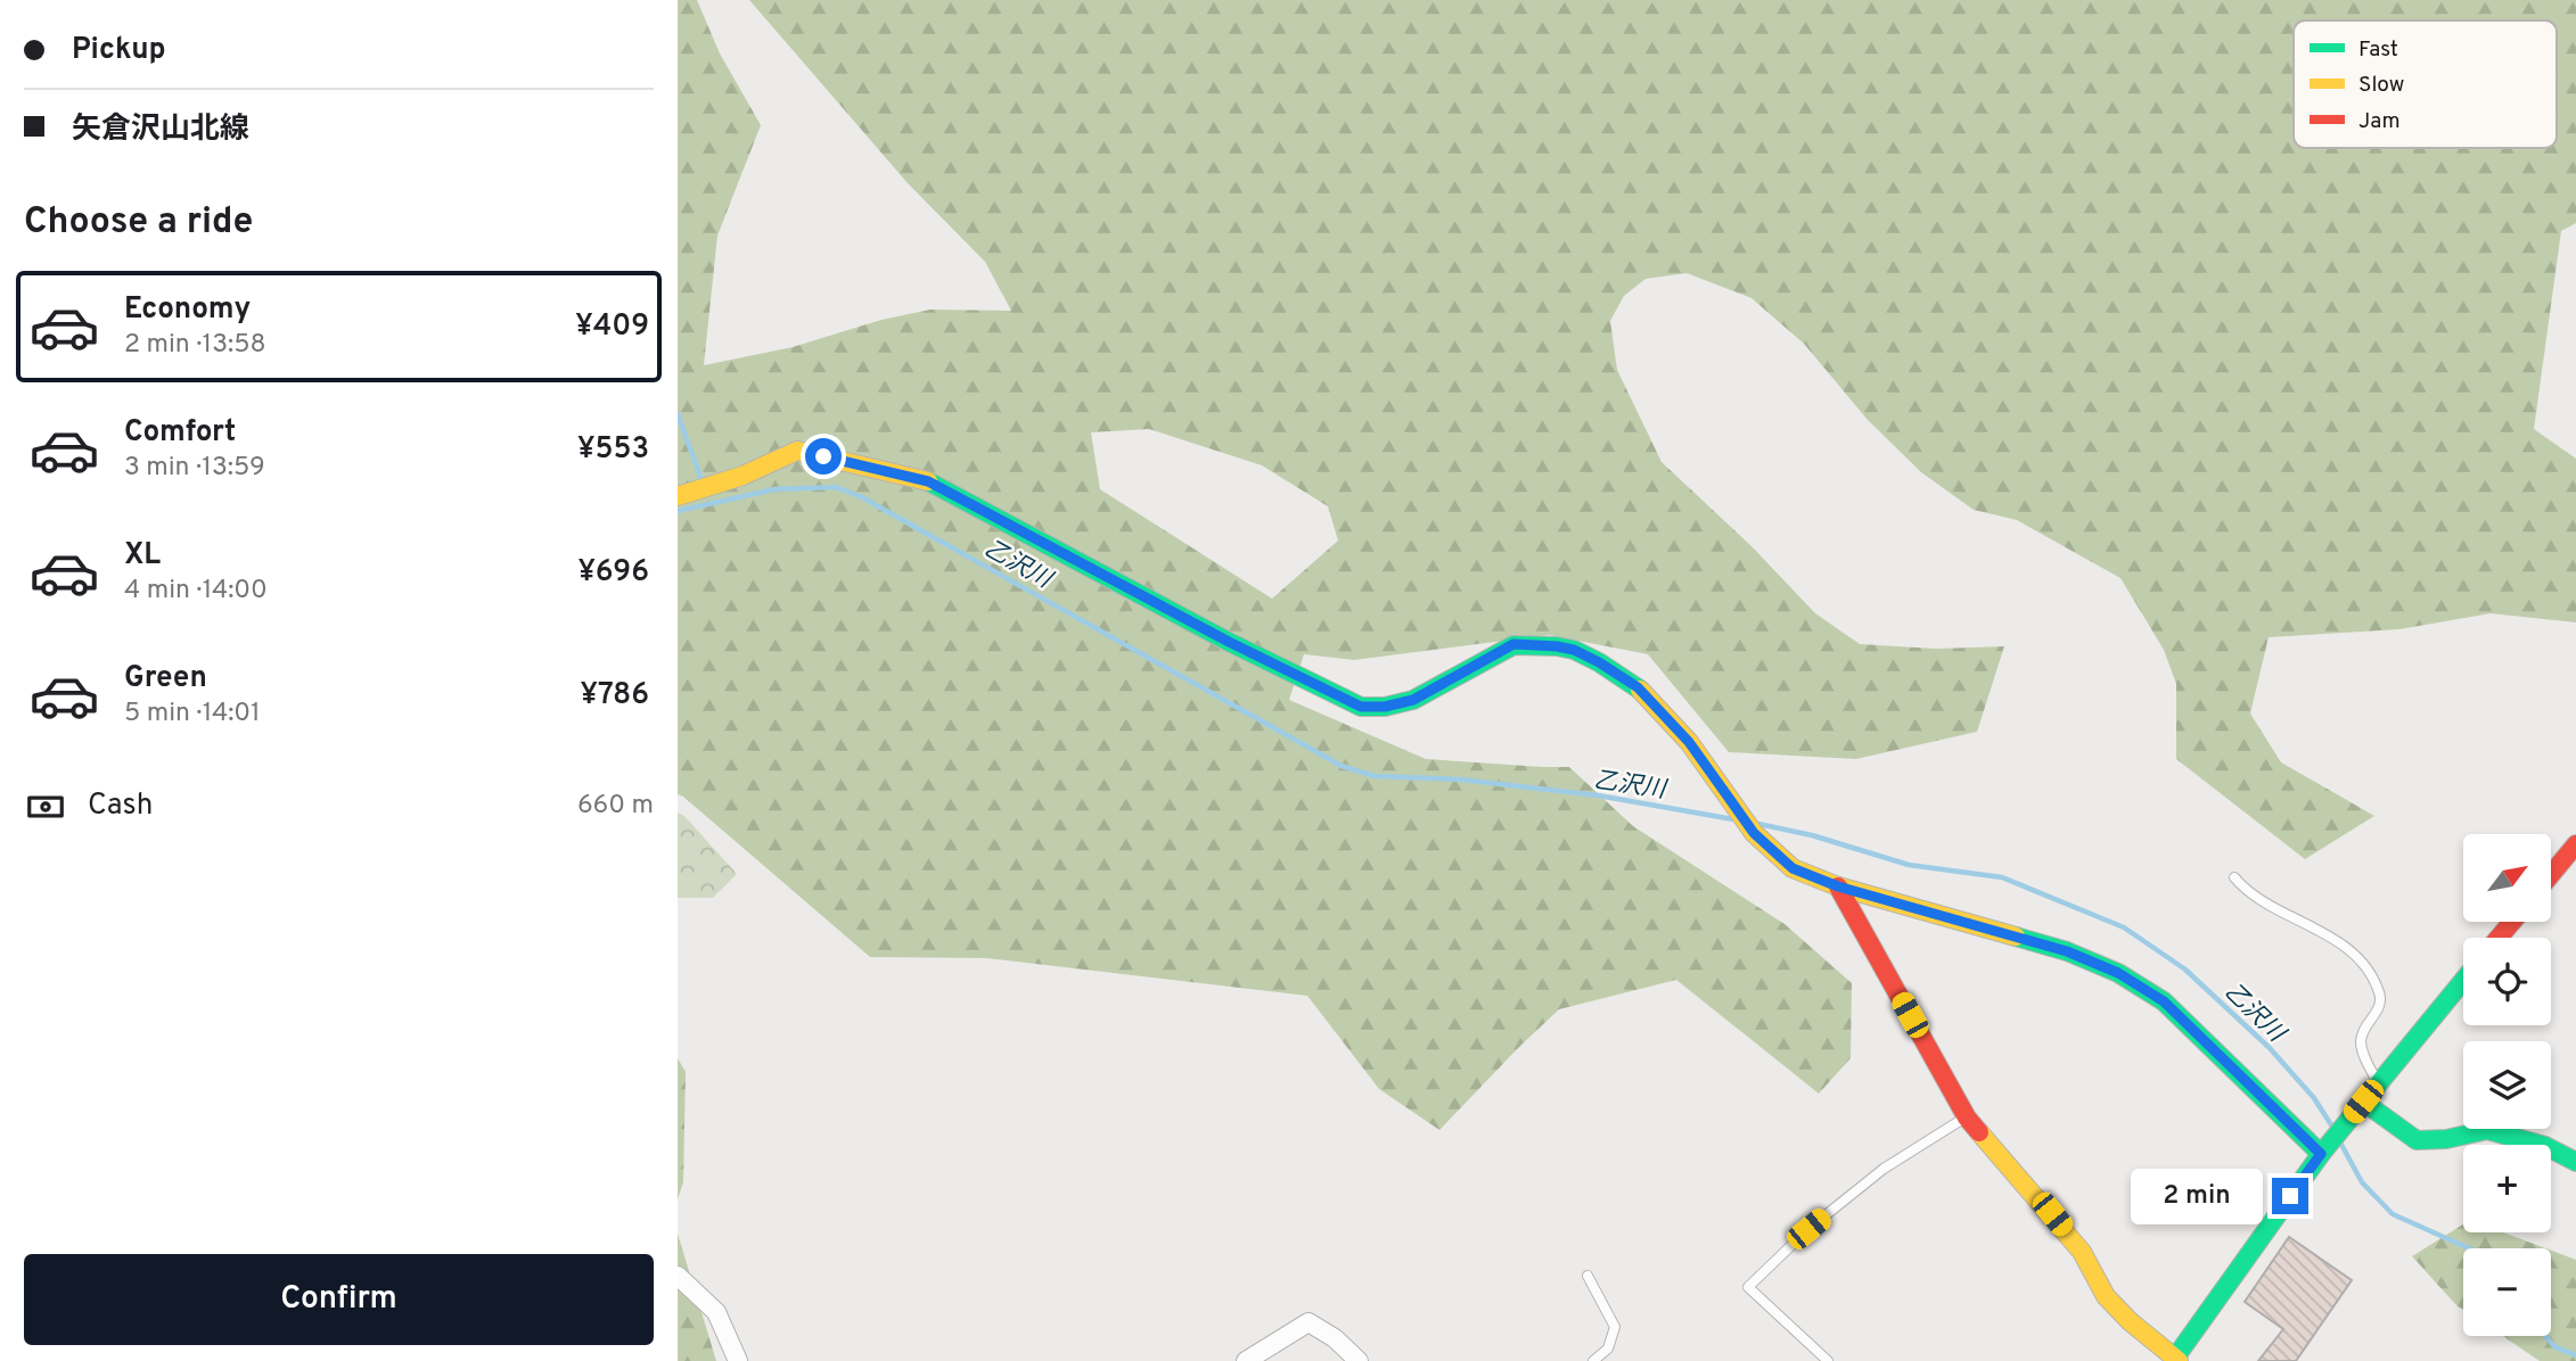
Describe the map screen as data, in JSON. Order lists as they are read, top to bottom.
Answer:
{
  "water": ["乙沢川"],
  "legend": ["Fast", "Slow", "Jam"],
  "north": "top right",
  "page": {
    "banner": ["Pickup", "矢倉沢山北線"],
    "heading": "Choose a ride",
    "list": [
      {
        "name": "Economy",
        "note": "2 min · 13:58",
        "value": "¥409"
      },
      {
        "name": "Comfort",
        "note": "3 min · 13:59",
        "value": "¥553"
      },
      {
        "name": "XL",
        "note": "4 min · 14:00",
        "value": "¥696"
      },
      {
        "name": "Green",
        "note": "5 min · 14:01",
        "value": "¥786"
      }
    ],
    "pay": ["Cash", "660 m"],
    "map_buttons": ["+", "−"],
    "bubble": "2 min",
    "buttons": "Confirm"
  }
}
